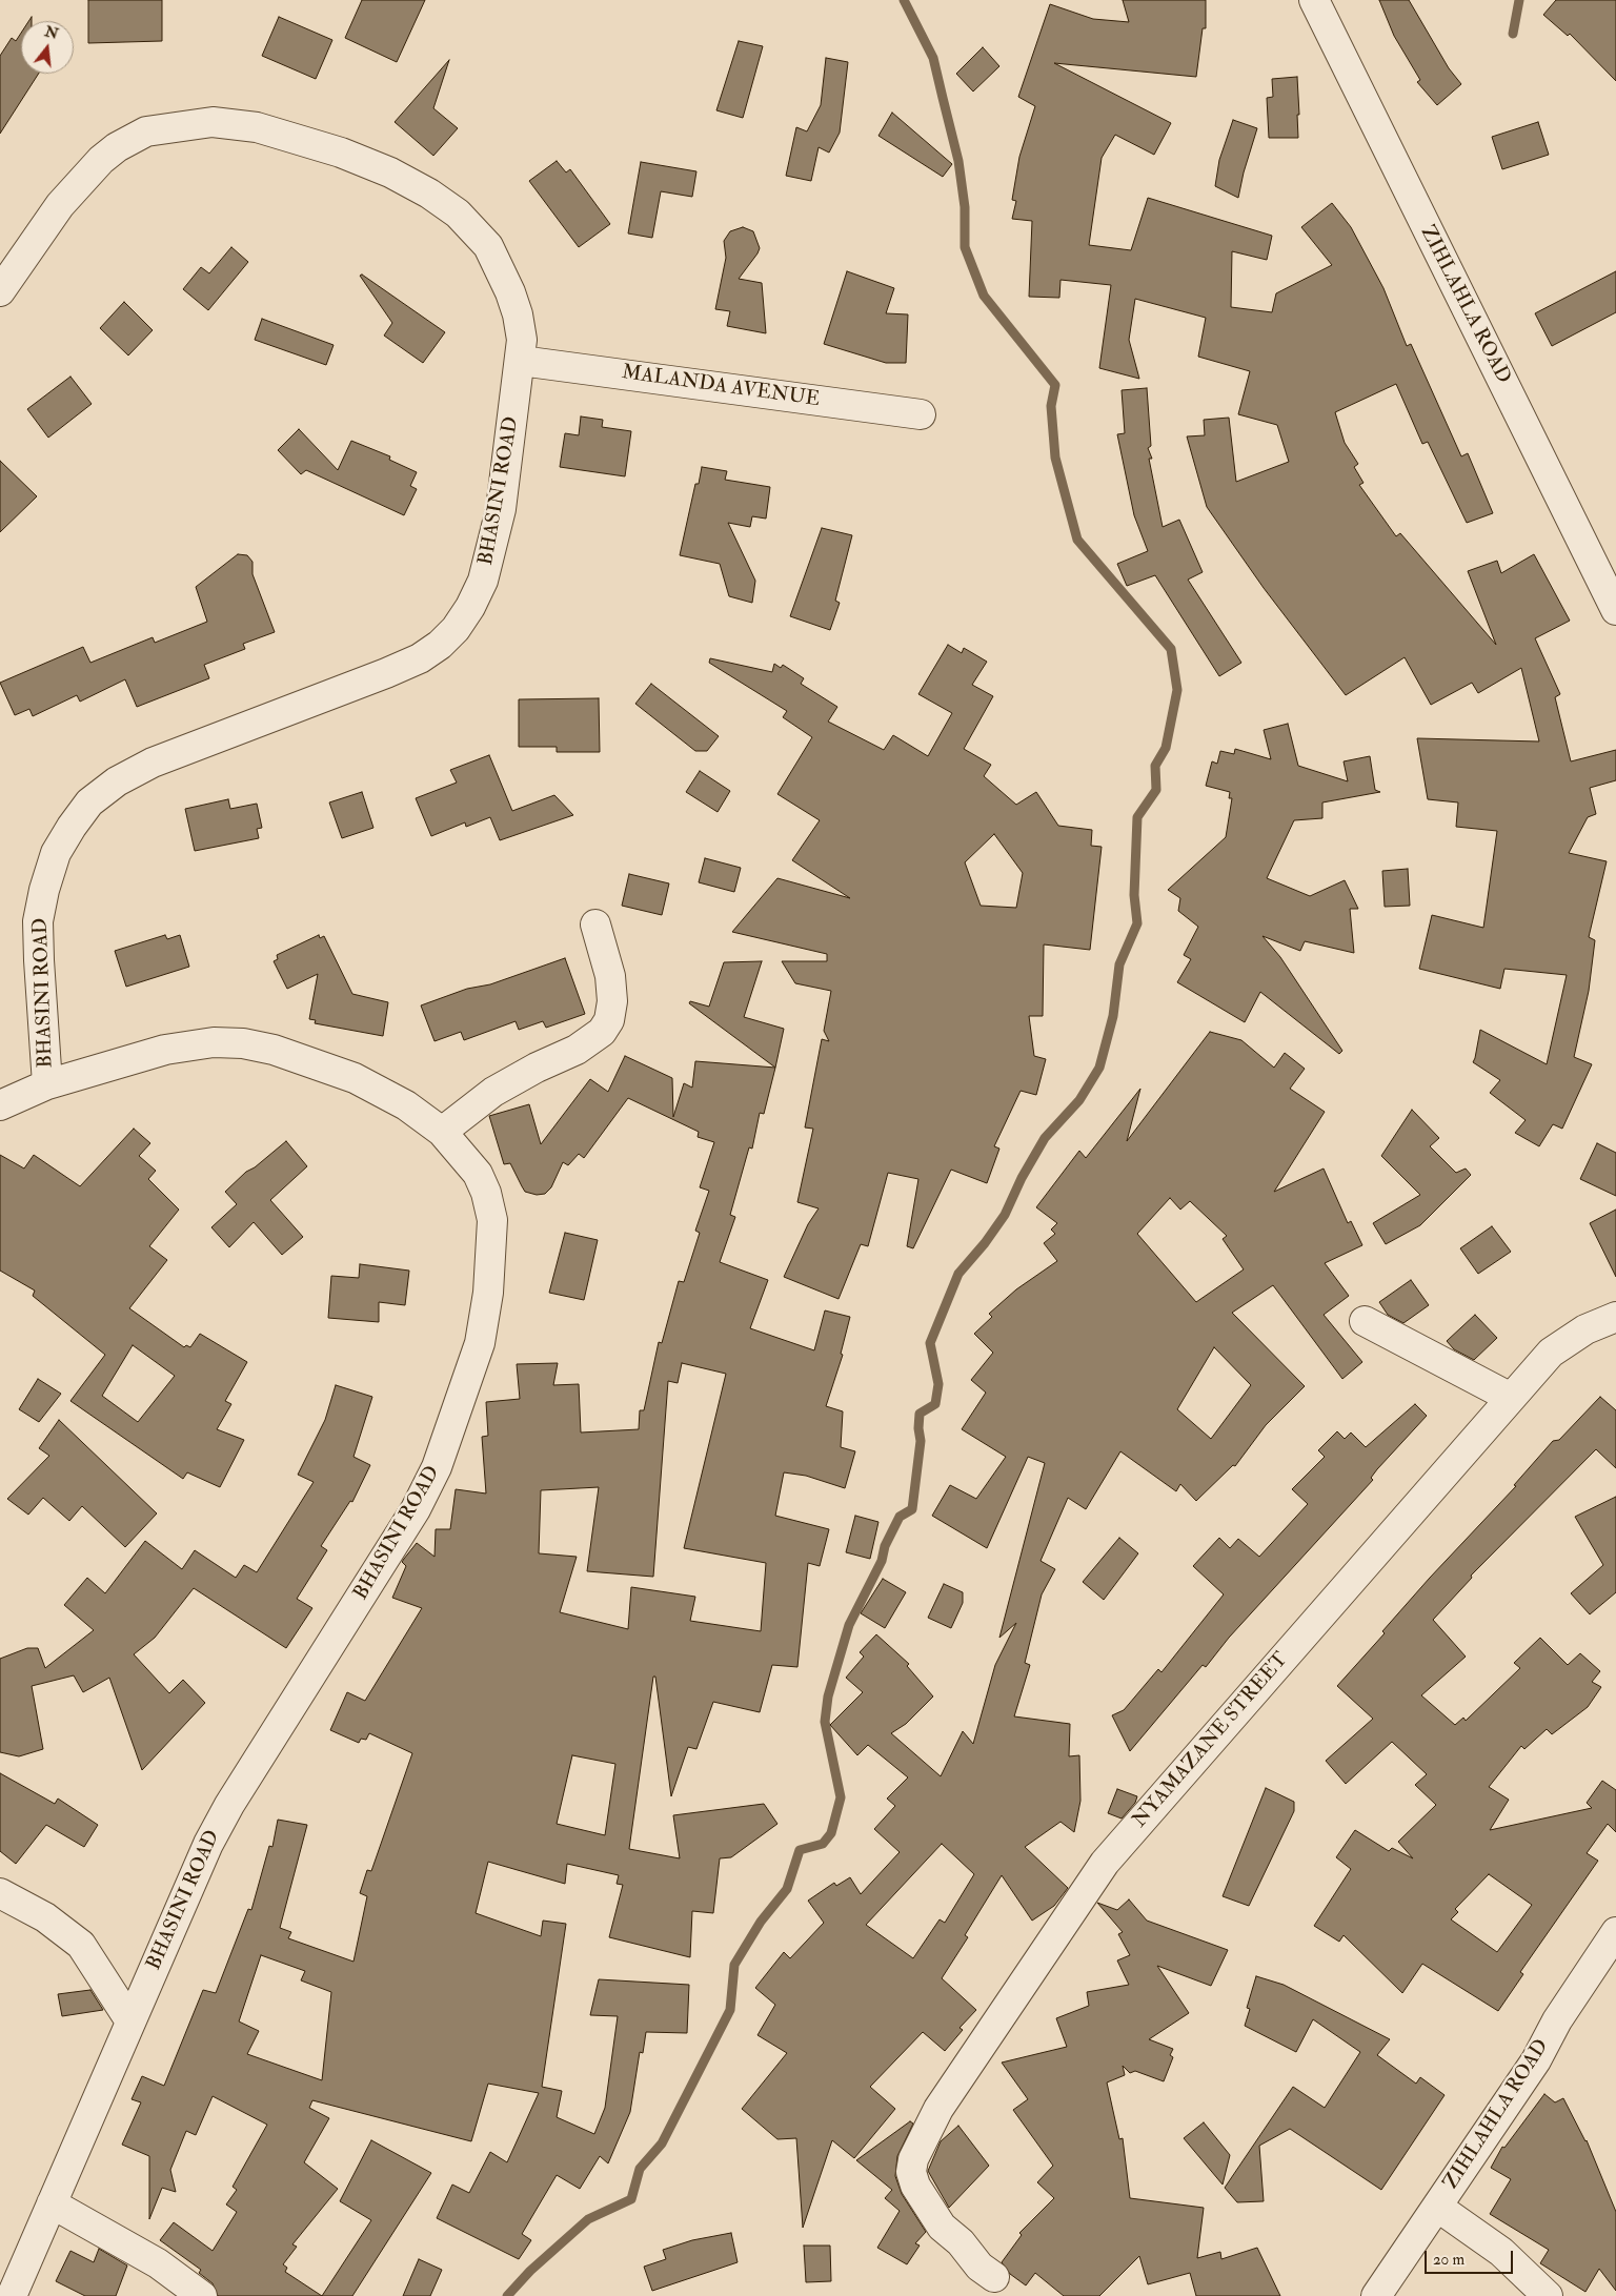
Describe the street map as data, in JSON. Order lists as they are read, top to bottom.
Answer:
{
  "streets": {
    "street": [
      "ZIHLAHLA ROAD",
      "MALANDA AVENUE",
      "BHASINI ROAD",
      "NYAMAZANE STREET"
    ]
  },
  "crossings": [
    ["MALANDA AVENUE", "BHASINI ROAD"]
  ],
  "scale_bar": "20 m",
  "north": "top"
}
